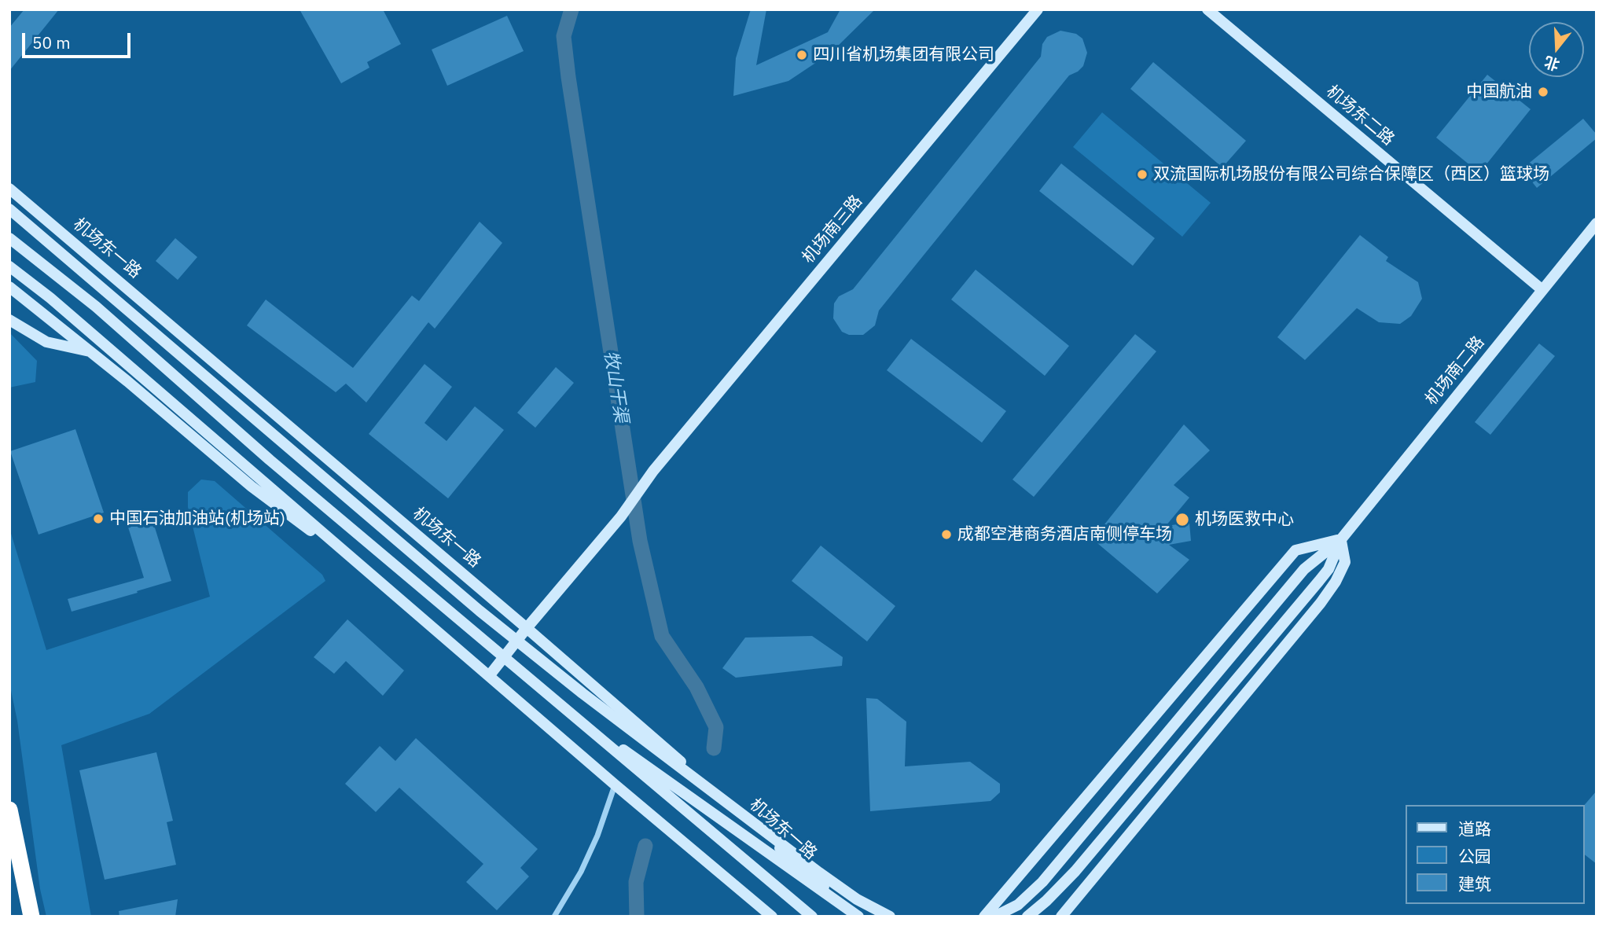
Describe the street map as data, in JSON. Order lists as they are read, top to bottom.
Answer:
{
  "streets": {
    "street": [
      "机场东二路",
      "机场南三路",
      "机场东一路",
      "机场南二路"
    ]
  },
  "crossings": [
    ["机场东二路", "机场南二路"],
    ["机场南三路", "机场东一路"]
  ],
  "water": ["牧山干渠"],
  "places": [
    "四川省机场集团有限公司",
    "中国航油",
    "双流国际机场股份有限公司综合保障区（西区）篮球场",
    "中国石油加油站(机场站)",
    "机场医救中心",
    "成都空港商务酒店南侧停车场"
  ],
  "legend": ["道路", "公园", "建筑"],
  "scale_bar": "50 m",
  "north": "bottom"
}
